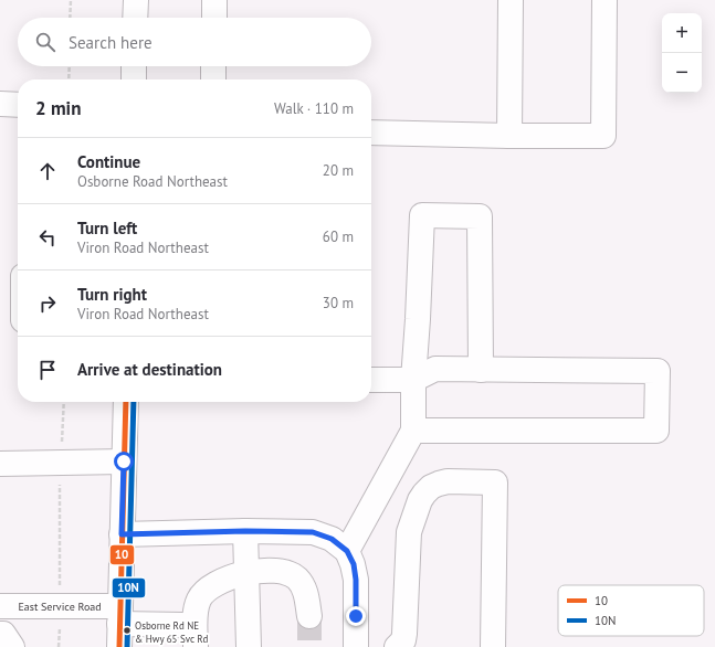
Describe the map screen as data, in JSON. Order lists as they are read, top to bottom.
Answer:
{
  "streets": {
    "street": ["East Service Road"]
  },
  "places": ["Osborne Rd NE & Hwy 65 Svc Rd"],
  "lines": ["transit line 10", "transit line 10N"],
  "legend": ["10", "10N"],
  "page": {
    "map_buttons": ["+", "−"],
    "search": "Search here",
    "heading": ["2 min", "Walk · 110 m"],
    "list": [
      ["Continue", "Osborne Road Northeast", "20 m"],
      ["Turn left", "Viron Road Northeast", "60 m"],
      ["Turn right", "Viron Road Northeast", "30 m"],
      "Arrive at destination"
    ]
  }
}
